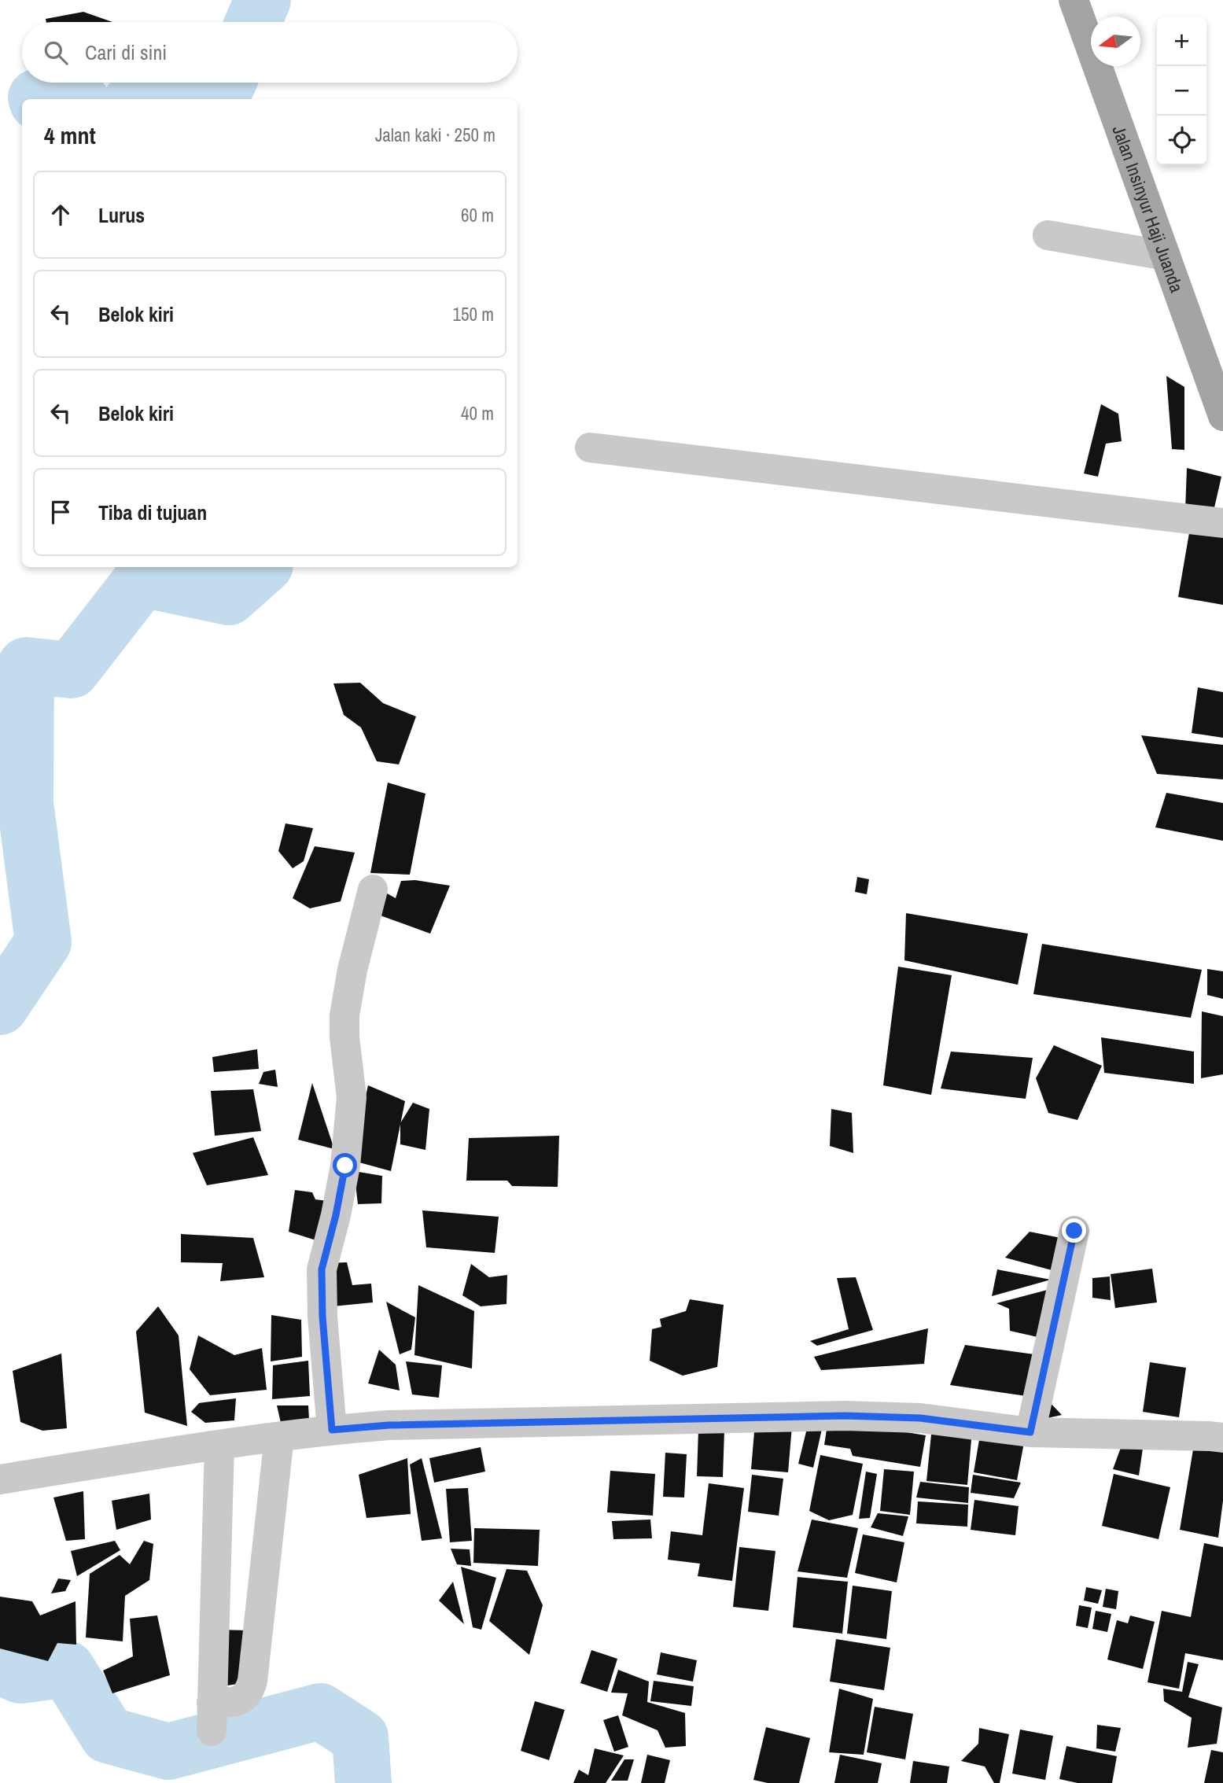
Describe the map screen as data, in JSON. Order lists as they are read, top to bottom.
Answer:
{
  "streets": {
    "main road": ["Jalan Insinyur Haji Juanda"]
  },
  "north": "left",
  "page": {
    "map_buttons": ["+", "−"],
    "search": "Cari di sini",
    "heading": ["4 mnt", "Jalan kaki · 250 m"],
    "list": [
      ["Lurus", "60 m"],
      ["Belok kiri", "150 m"],
      ["Belok kiri", "40 m"],
      "Tiba di tujuan"
    ]
  }
}
